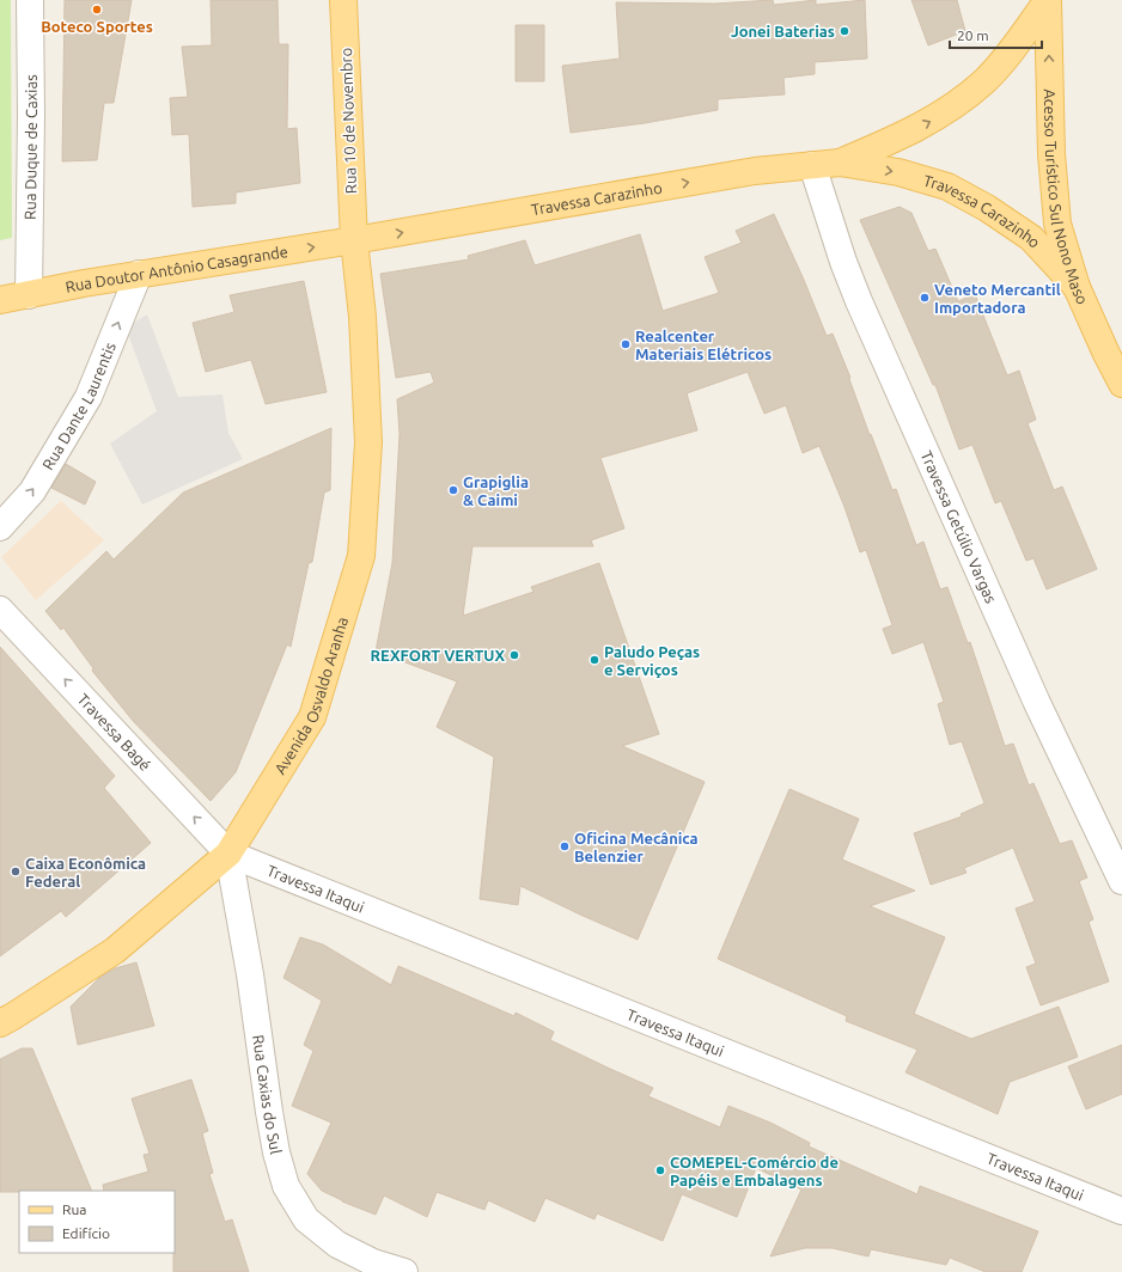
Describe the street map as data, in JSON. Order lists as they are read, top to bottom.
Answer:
{
  "streets": {
    "main road": [
      "Rua 10 de Novembro",
      "Acesso Turístico Sul Nono Maso",
      "Travessa Carazinho",
      "Rua Doutor Antônio Casagrande",
      "Avenida Osvaldo Aranha"
    ],
    "street": [
      "Rua Duque de Caxias",
      "Rua Dante Laurentis",
      "Travessa Getúlio Vargas",
      "Travessa Bagé",
      "Travessa Itaqui",
      "Rua Caxias do Sul"
    ]
  },
  "crossings": [
    ["Rua 10 de Novembro", "Travessa Carazinho"],
    ["Rua 10 de Novembro", "Rua Doutor Antônio Casagrande"],
    ["Rua 10 de Novembro", "Avenida Osvaldo Aranha"],
    ["Rua Duque de Caxias", "Rua Doutor Antônio Casagrande"],
    ["Acesso Turístico Sul Nono Maso", "Travessa Carazinho"],
    ["Travessa Carazinho", "Rua Doutor Antônio Casagrande"],
    ["Travessa Carazinho", "Travessa Getúlio Vargas"],
    ["Travessa Carazinho", "Avenida Osvaldo Aranha"],
    ["Rua Doutor Antônio Casagrande", "Rua Dante Laurentis"],
    ["Rua Doutor Antônio Casagrande", "Avenida Osvaldo Aranha"],
    ["Avenida Osvaldo Aranha", "Travessa Bagé"],
    ["Avenida Osvaldo Aranha", "Travessa Itaqui"],
    ["Avenida Osvaldo Aranha", "Rua Caxias do Sul"],
    ["Travessa Bagé", "Travessa Itaqui"],
    ["Travessa Bagé", "Rua Caxias do Sul"],
    ["Travessa Itaqui", "Rua Caxias do Sul"]
  ],
  "one_way": [
    "Acesso Turístico Sul Nono Maso",
    "Travessa Carazinho",
    "Rua Doutor Antônio Casagrande",
    "Rua Dante Laurentis",
    "Travessa Bagé"
  ],
  "places": [
    "Boteco Sportes",
    "Jonei Baterias",
    "Veneto Mercantil Importadora",
    "Realcenter Materiais Elétricos",
    "Grapiglia & Caimi",
    "REXFORT VERTUX",
    "Paludo Peças e Serviços",
    "Oficina Mecânica Belenzier",
    "Caixa Econômica Federal",
    "COMEPEL-Comércio de Papéis e Embalagens"
  ],
  "legend": ["Rua", "Edifício"],
  "scale_bar": "20 m"
}
